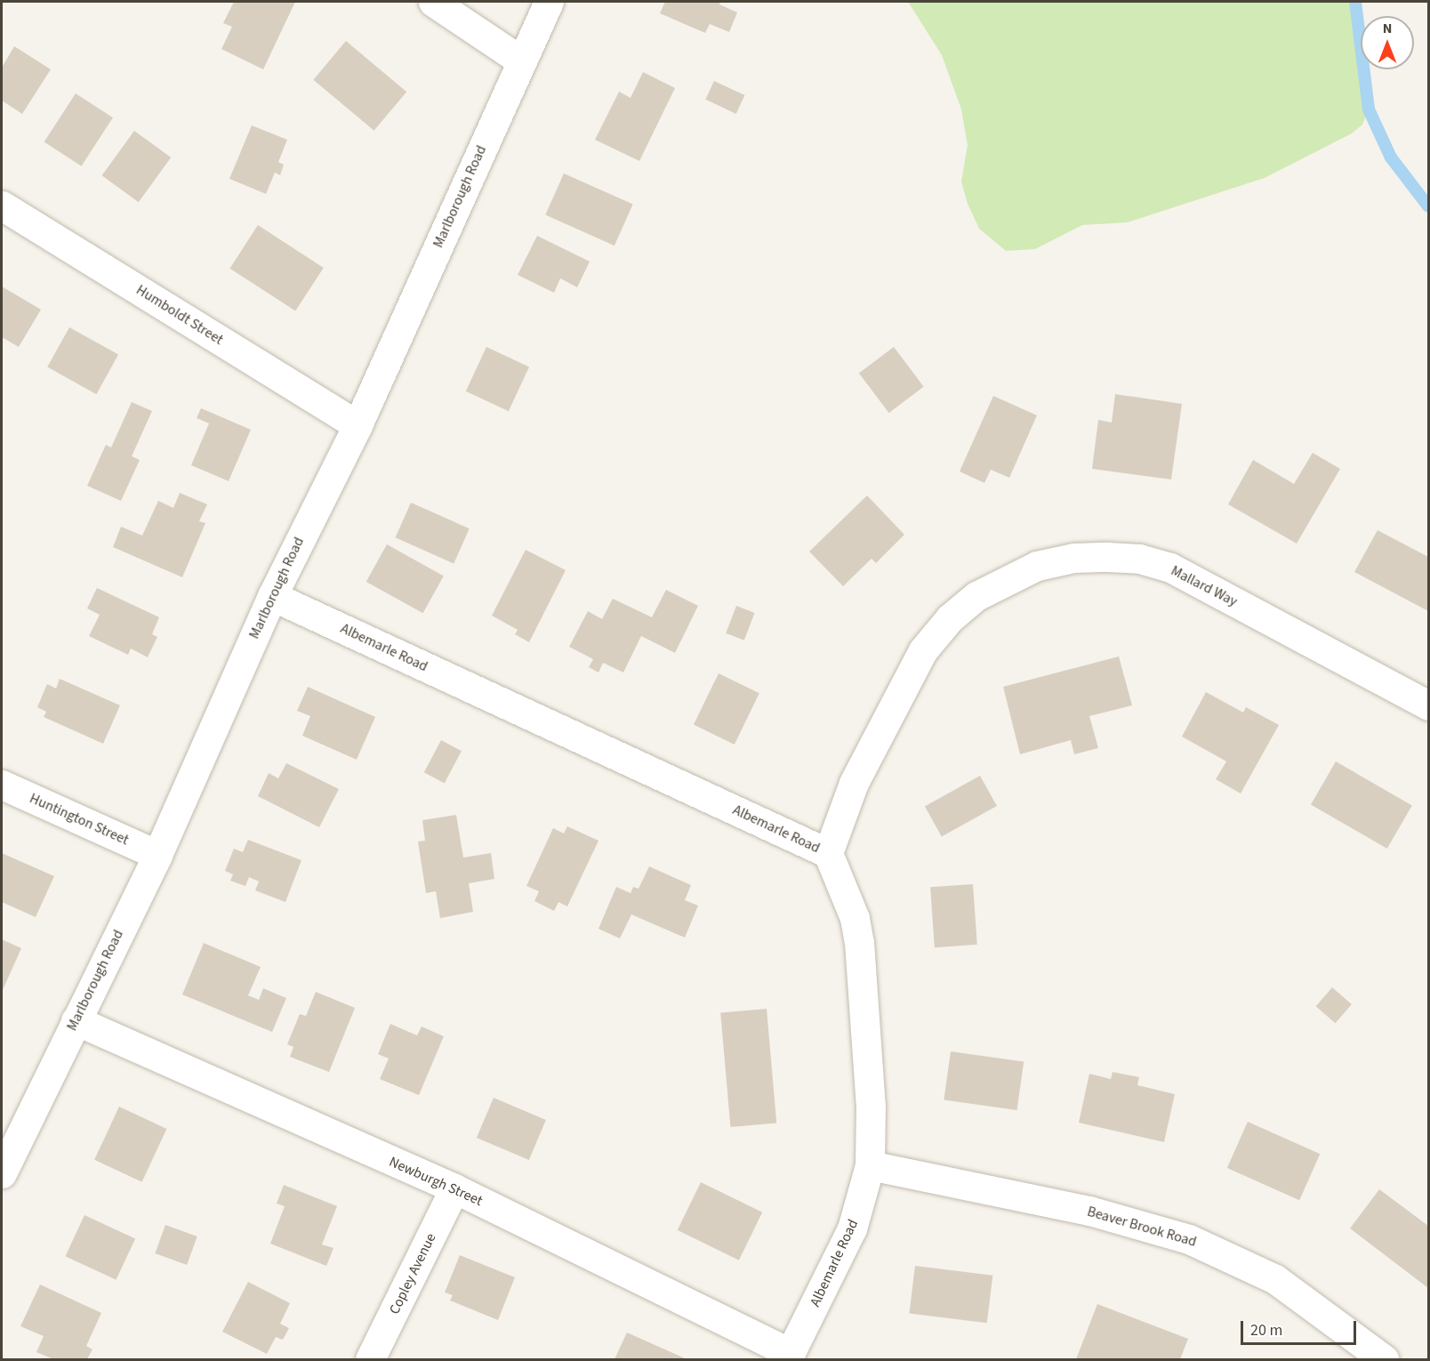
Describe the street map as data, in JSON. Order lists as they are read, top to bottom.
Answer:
{
  "streets": {
    "street": [
      "Marlborough Road",
      "Humboldt Street",
      "Mallard Way",
      "Albemarle Road",
      "Huntington Street",
      "Newburgh Street",
      "Beaver Brook Road",
      "Copley Avenue"
    ]
  },
  "crossings": [
    ["Marlborough Road", "Humboldt Street"],
    ["Marlborough Road", "Albemarle Road"],
    ["Marlborough Road", "Huntington Street"],
    ["Marlborough Road", "Newburgh Street"],
    ["Mallard Way", "Albemarle Road"],
    ["Albemarle Road", "Newburgh Street"],
    ["Albemarle Road", "Beaver Brook Road"],
    ["Newburgh Street", "Copley Avenue"]
  ],
  "scale_bar": "20 m",
  "north": "top"
}
